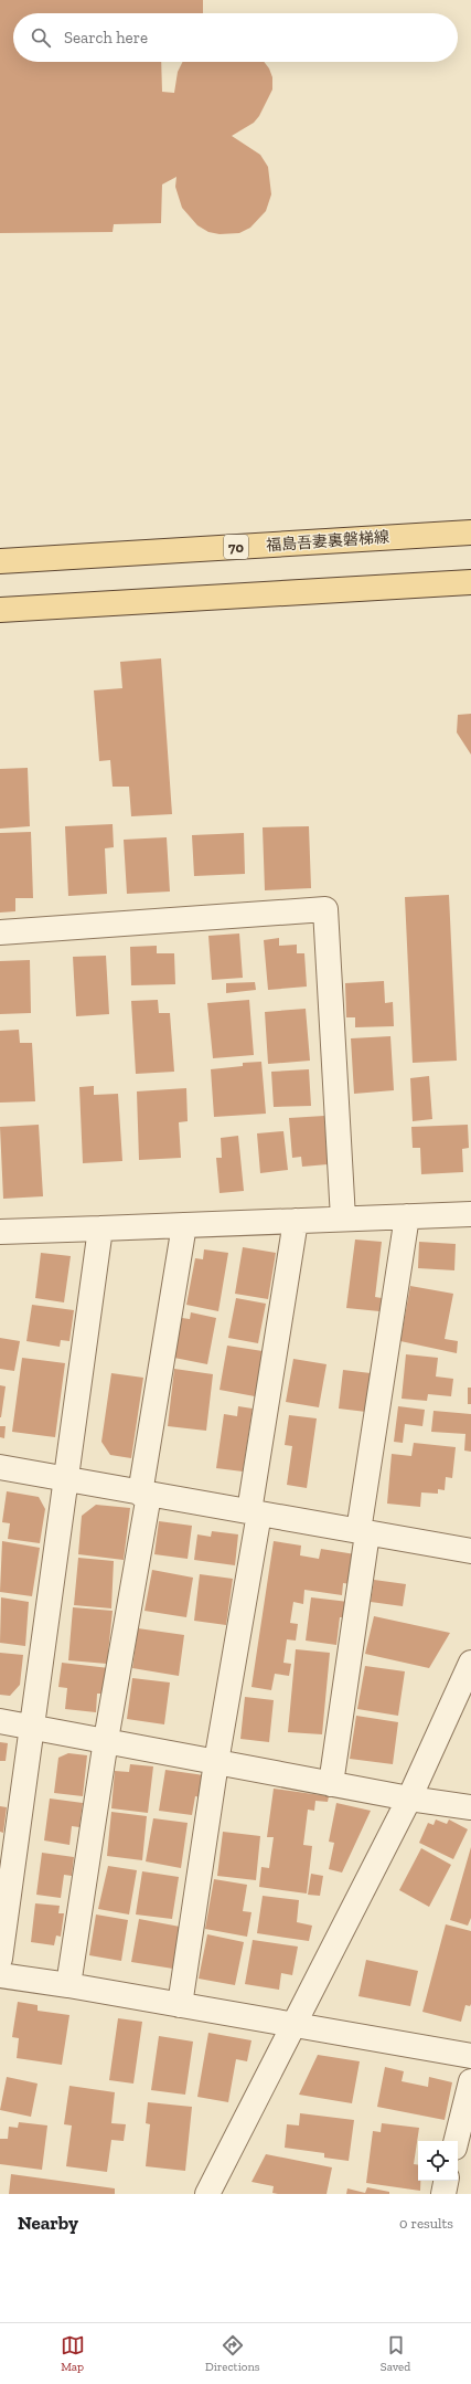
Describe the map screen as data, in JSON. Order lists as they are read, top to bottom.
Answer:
{
  "streets": {
    "main road": ["福島吾妻裏磐梯線", "70"]
  },
  "page": {
    "search": "Search here",
    "heading": ["Nearby", "0 results"],
    "nav": ["Map", "Directions", "Saved"]
  }
}
